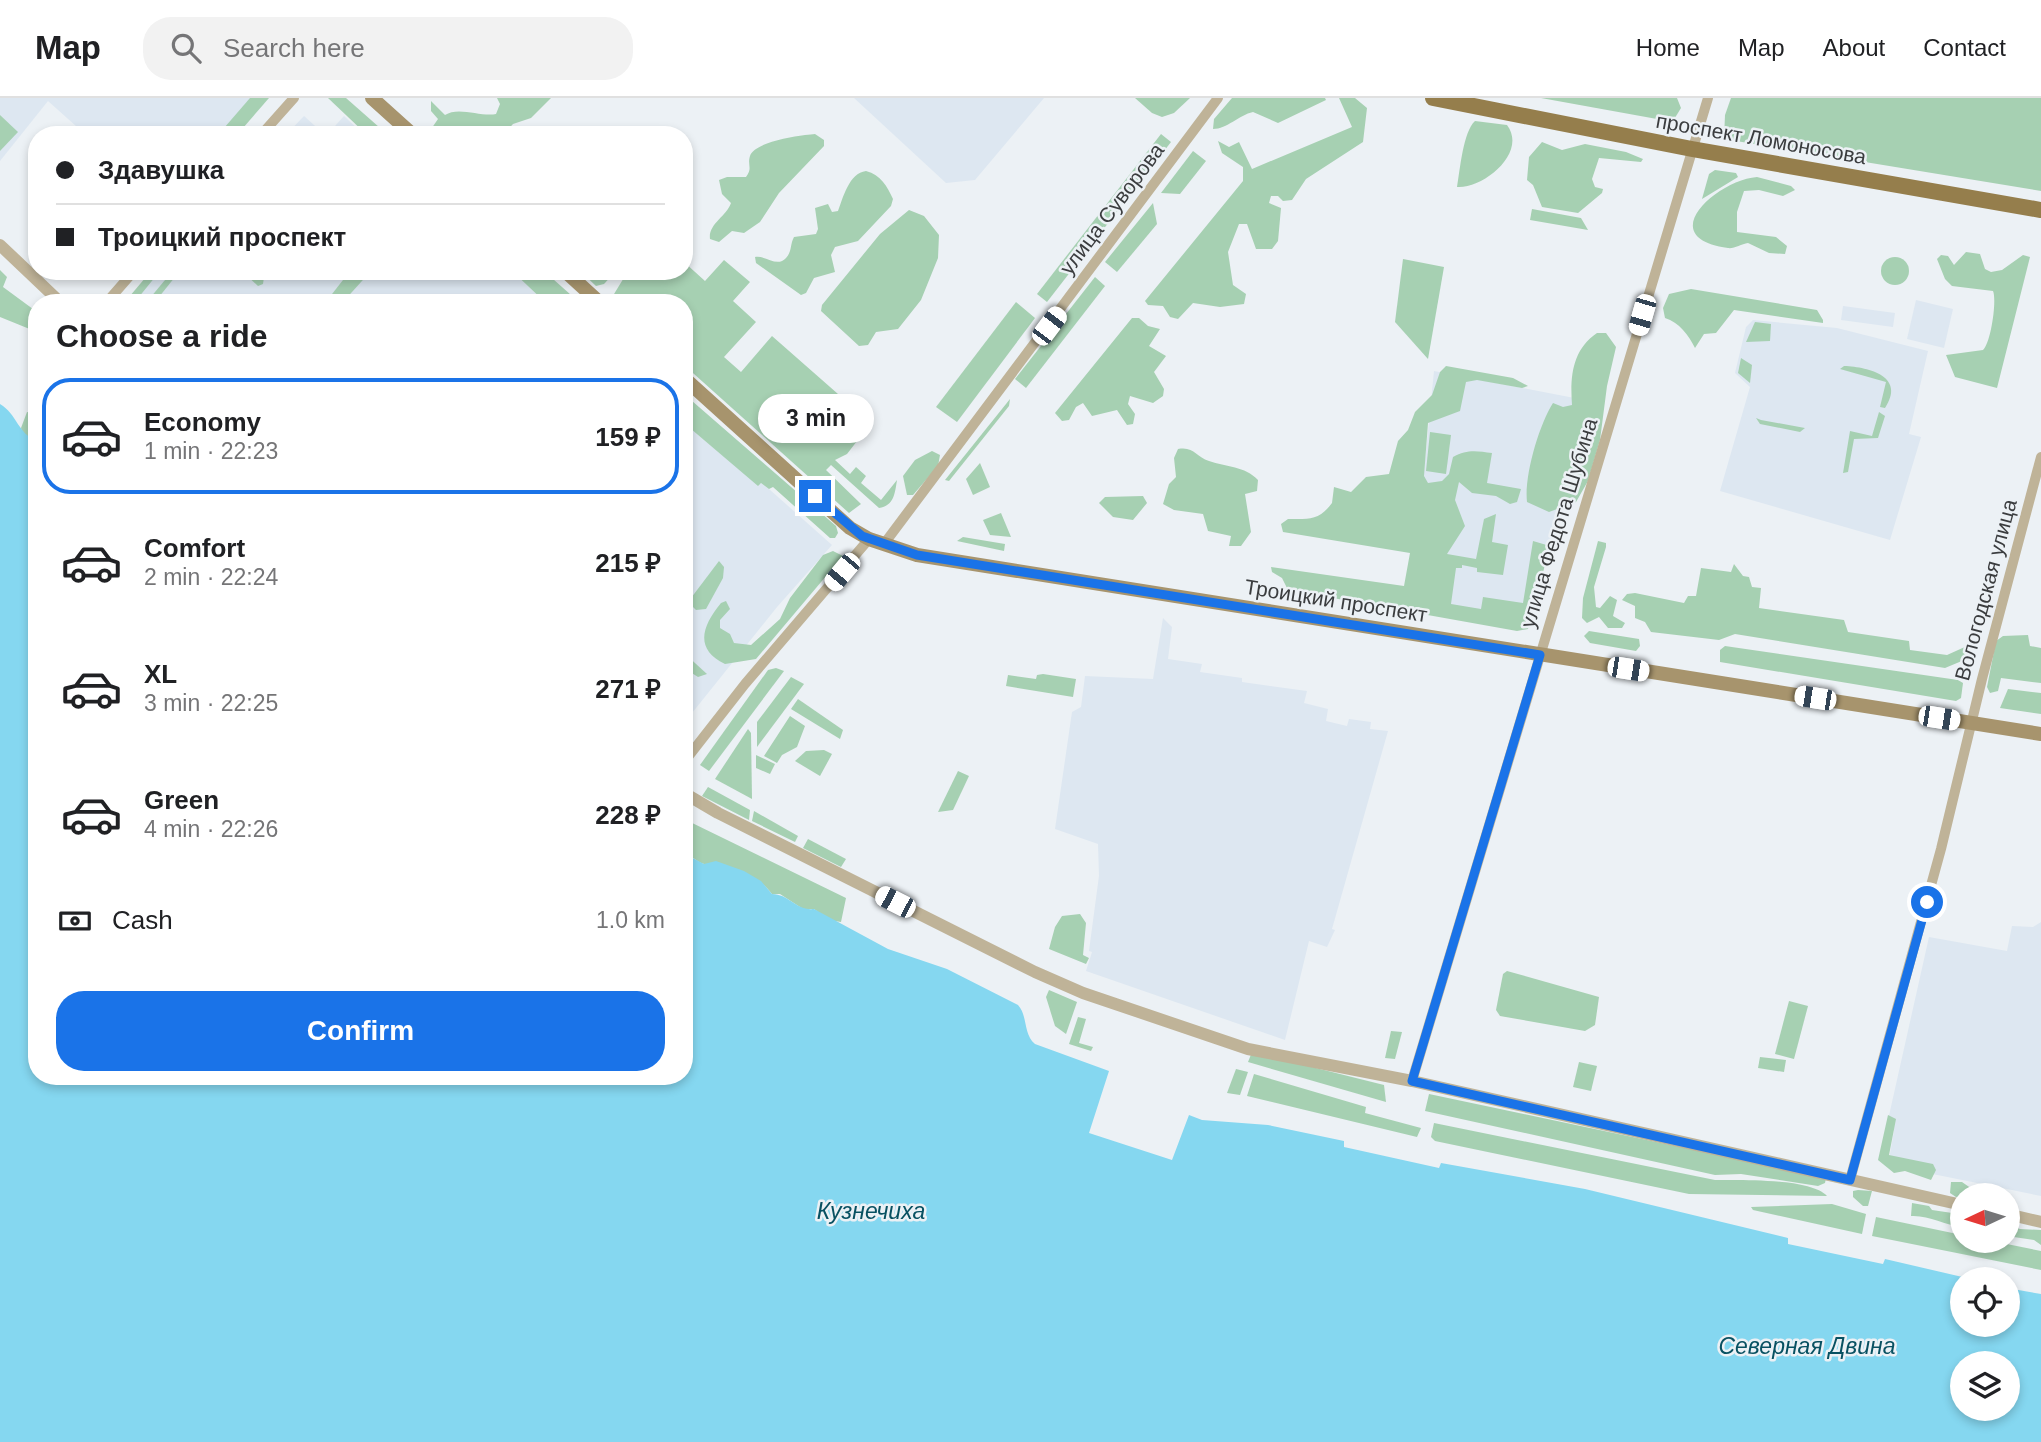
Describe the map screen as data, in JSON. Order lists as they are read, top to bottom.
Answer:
{
  "streets": {
    "main road": ["проспект Ломоносова", "Троицкий проспект"],
    "street": ["улица Суворова", "улица Федота Шубина", "Вологодская улица"]
  },
  "crossings": [
    ["проспект Ломоносова", "улица Федота Шубина"],
    ["улица Суворова", "Троицкий проспект"],
    ["улица Федота Шубина", "Троицкий проспект"],
    ["Вологодская улица", "Троицкий проспект"]
  ],
  "water": ["Кузнечиха", "Северная Двина"],
  "north": "left",
  "page": {
    "header": "Map",
    "search": "Search here",
    "nav": [
      "Home",
      "Map",
      "About",
      "Contact"
    ],
    "banner": ["Здавушка", "Троицкий проспект"],
    "heading": "Choose a ride",
    "list": [
      {
        "name": "Economy",
        "note": "1 min · 22:23",
        "value": "159 ₽"
      },
      {
        "name": "Comfort",
        "note": "2 min · 22:24",
        "value": "215 ₽"
      },
      {
        "name": "XL",
        "note": "3 min · 22:25",
        "value": "271 ₽"
      },
      {
        "name": "Green",
        "note": "4 min · 22:26",
        "value": "228 ₽"
      }
    ],
    "bubble": "3 min",
    "pay": ["Cash", "1.0 km"],
    "buttons": "Confirm"
  }
}
